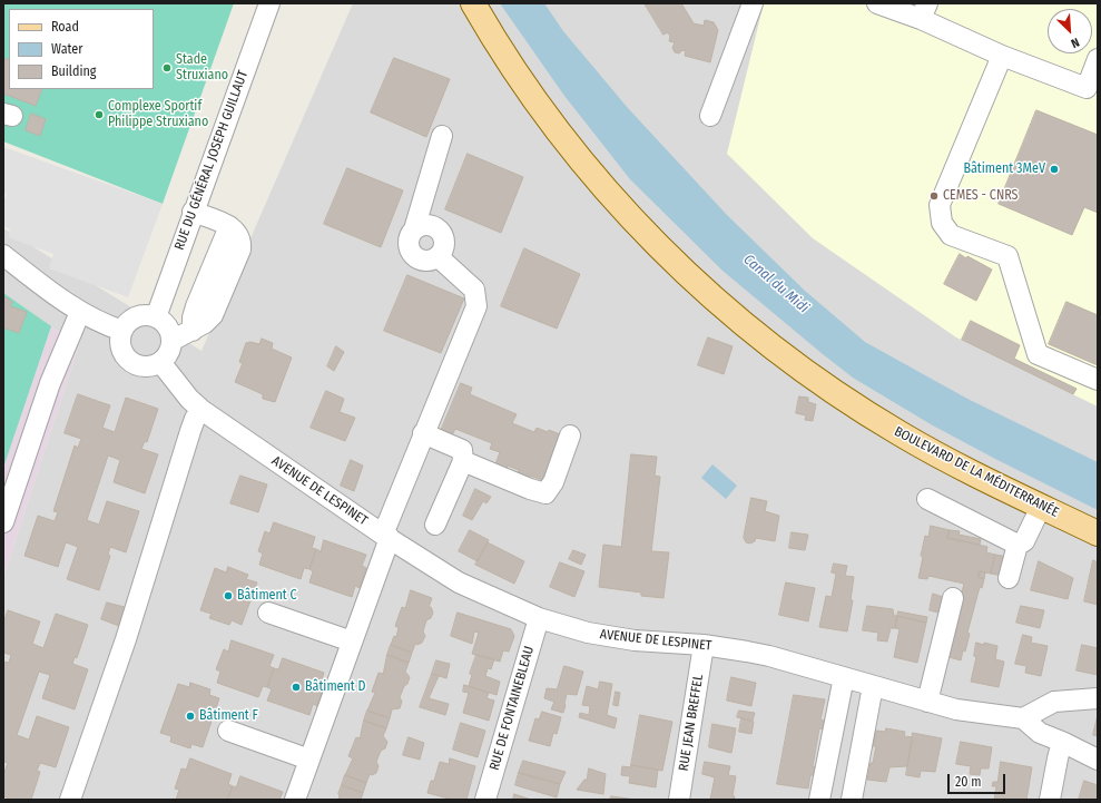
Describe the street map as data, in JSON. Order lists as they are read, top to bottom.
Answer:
{
  "streets": {
    "main road": ["BOULEVARD DE LA MÉDITERRANÉE"],
    "street": [
      "RUE DU GÉNÉRAL JOSEPH GUILLAUT",
      "AVENUE DE LESPINET",
      "RUE DE FONTAINEBLEAU",
      "RUE JEAN BREFFEL"
    ]
  },
  "crossings": [
    ["RUE DU GÉNÉRAL JOSEPH GUILLAUT", "AVENUE DE LESPINET"],
    ["AVENUE DE LESPINET", "RUE DE FONTAINEBLEAU"],
    ["AVENUE DE LESPINET", "RUE JEAN BREFFEL"]
  ],
  "water": ["Canal du Midi"],
  "places": [
    "Stade Struxiano",
    "Complexe Sportif Philippe Struxiano",
    "Bâtiment 3MeV",
    "CEMES - CNRS",
    "Bâtiment C",
    "Bâtiment D",
    "Bâtiment F"
  ],
  "legend": ["Road", "Water", "Building"],
  "scale_bar": "20 m",
  "north": "bottom right"
}
